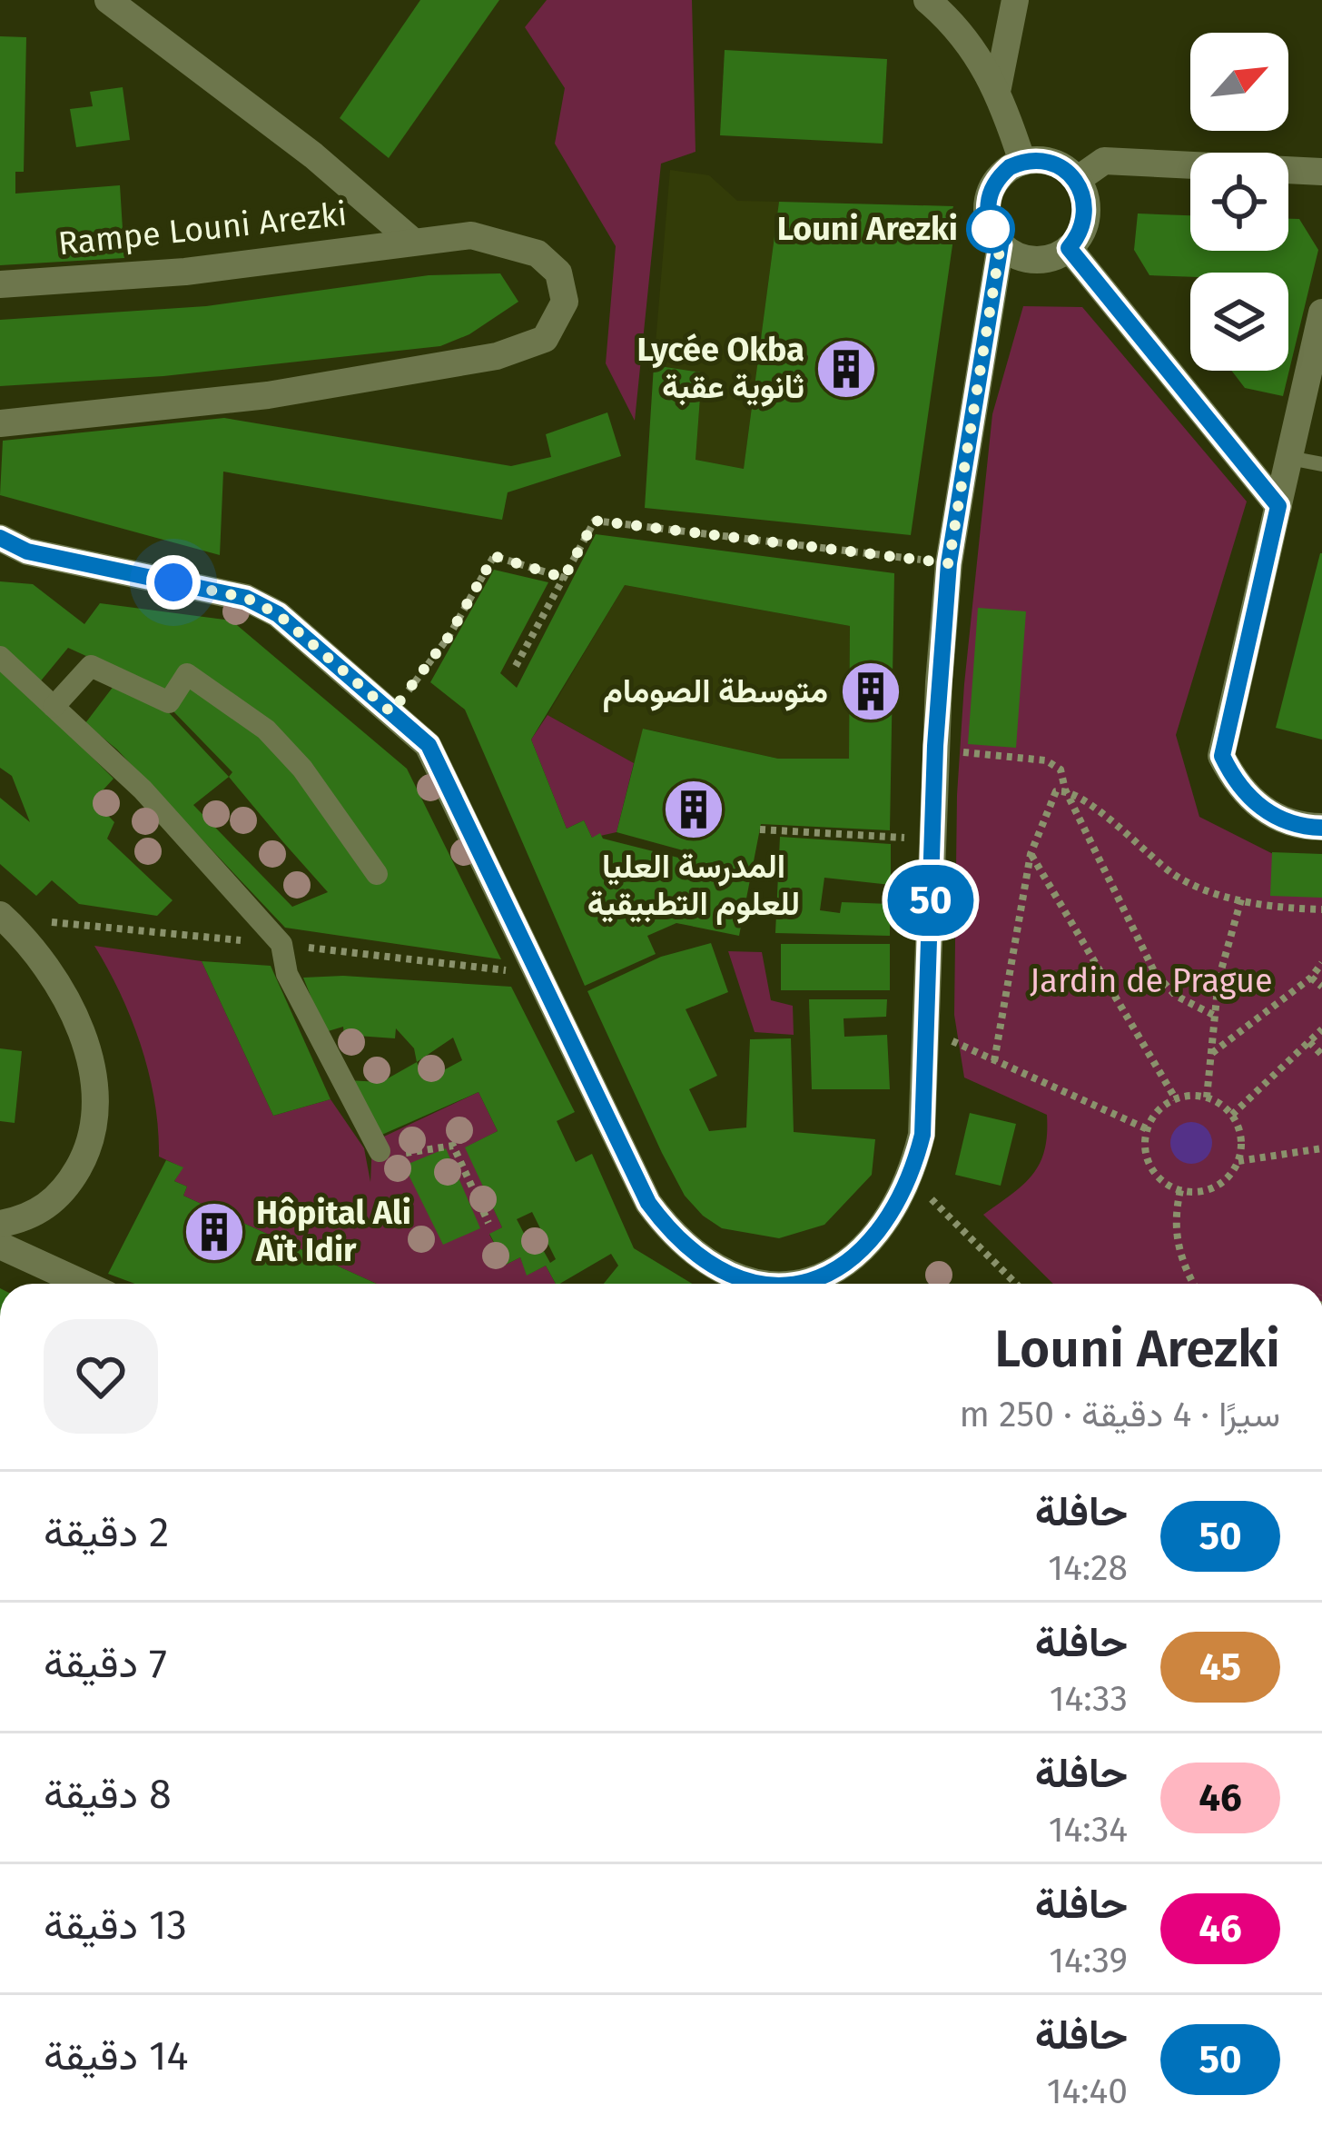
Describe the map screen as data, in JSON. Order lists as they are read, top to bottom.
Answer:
{
  "streets": {
    "street": ["Rampe Louni Arezki"]
  },
  "parks": ["Jardin de Prague"],
  "places": {
    "other": ["Louni Arezki"],
    "building": [
      "Lycée Okba ثانوية عقبة",
      "متوسطة الصومام",
      "المدرسة العليا للعلوم التطبيقية",
      "Hôpital Ali Aït Idir"
    ]
  },
  "lines": ["bus line 50"],
  "north": "top right",
  "page": {
    "on_map": "50",
    "heading": ["Louni Arezki", "سيرًا · 4 دقيقة · 250 m"],
    "list": [
      {
        "mark": "50",
        "name": "حافلة",
        "note": "14:28",
        "value": "2 دقيقة"
      },
      {
        "mark": "45",
        "name": "حافلة",
        "note": "14:33",
        "value": "7 دقيقة"
      },
      {
        "mark": "46",
        "name": "حافلة",
        "note": "14:34",
        "value": "8 دقيقة"
      },
      {
        "mark": "46",
        "name": "حافلة",
        "note": "14:39",
        "value": "13 دقيقة"
      },
      {
        "mark": "50",
        "name": "حافلة",
        "note": "14:40",
        "value": "14 دقيقة"
      }
    ]
  }
}
